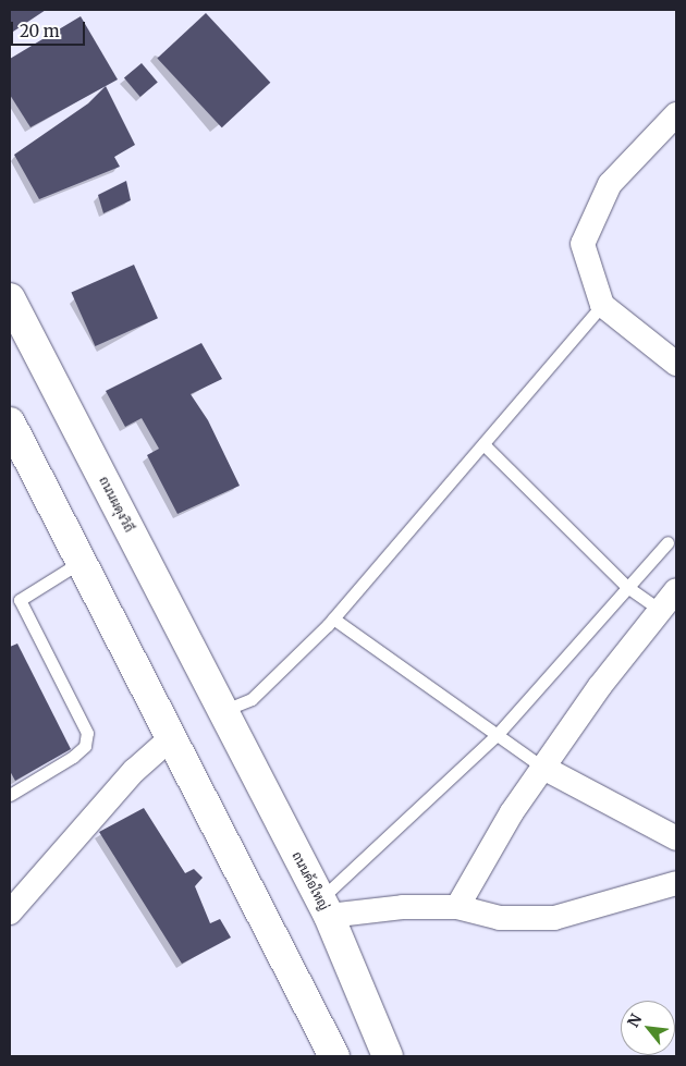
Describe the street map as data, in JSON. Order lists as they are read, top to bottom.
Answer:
{
  "streets": {
    "main road": ["ถนนผดุงวิถี", "ถนนค้อใหญ่"]
  },
  "crossings": [
    ["ถนนผดุงวิถี", "ถนนค้อใหญ่"]
  ],
  "scale_bar": "20 m",
  "north": "top left"
}
